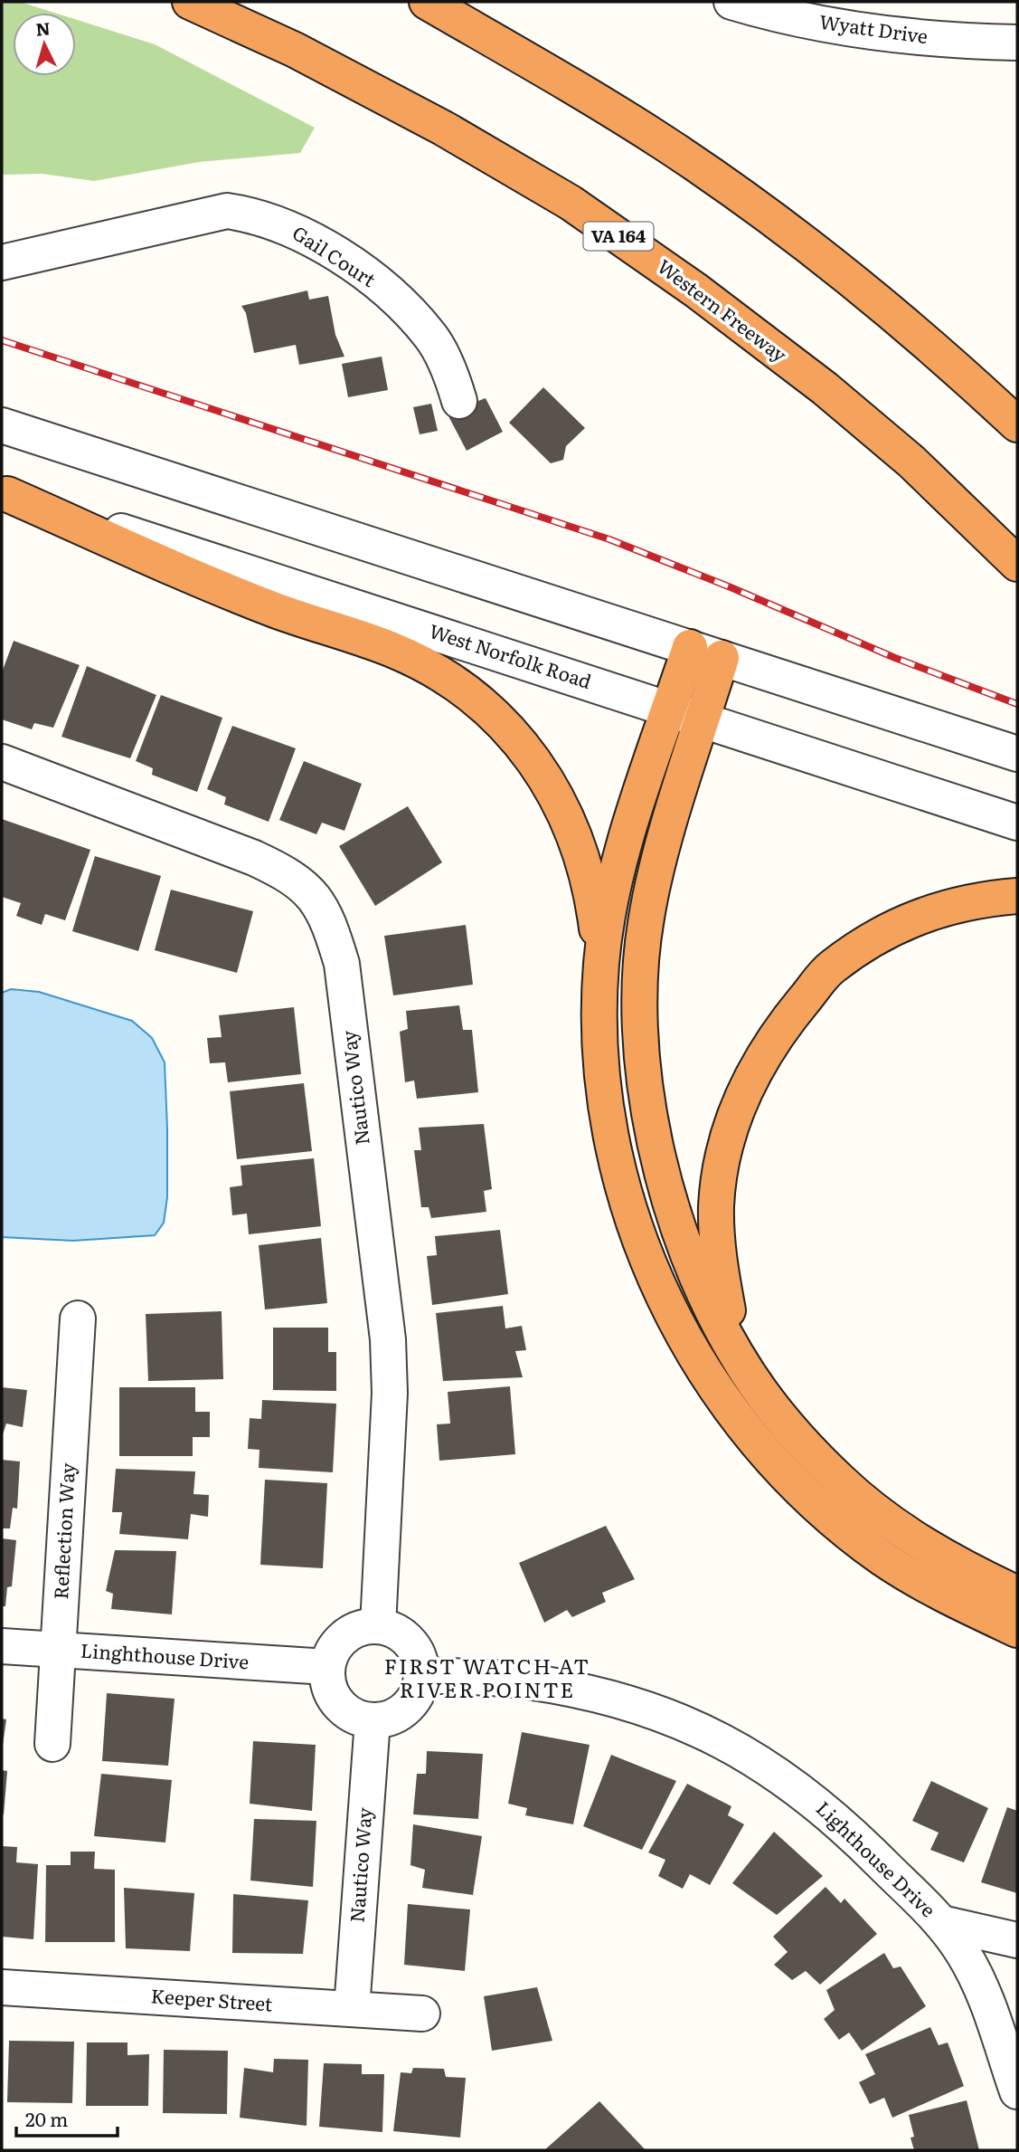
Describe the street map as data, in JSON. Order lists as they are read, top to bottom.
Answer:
{
  "streets": {
    "highway": ["VA 164", "Western Freeway"],
    "street": [
      "Wyatt Drive",
      "Gail Court",
      "West Norfolk Road",
      "Nautico Way",
      "Reflection Way",
      "Linghthouse Drive",
      "Lighthouse Drive",
      "Keeper Street"
    ]
  },
  "crossings": [
    ["Nautico Way", "Linghthouse Drive"],
    ["Nautico Way", "Lighthouse Drive"],
    ["Nautico Way", "Keeper Street"],
    ["Reflection Way", "Linghthouse Drive"],
    ["Linghthouse Drive", "Lighthouse Drive"]
  ],
  "districts": ["FIRST WATCH AT RIVER POINTE"],
  "scale_bar": "20 m",
  "north": "top"
}
